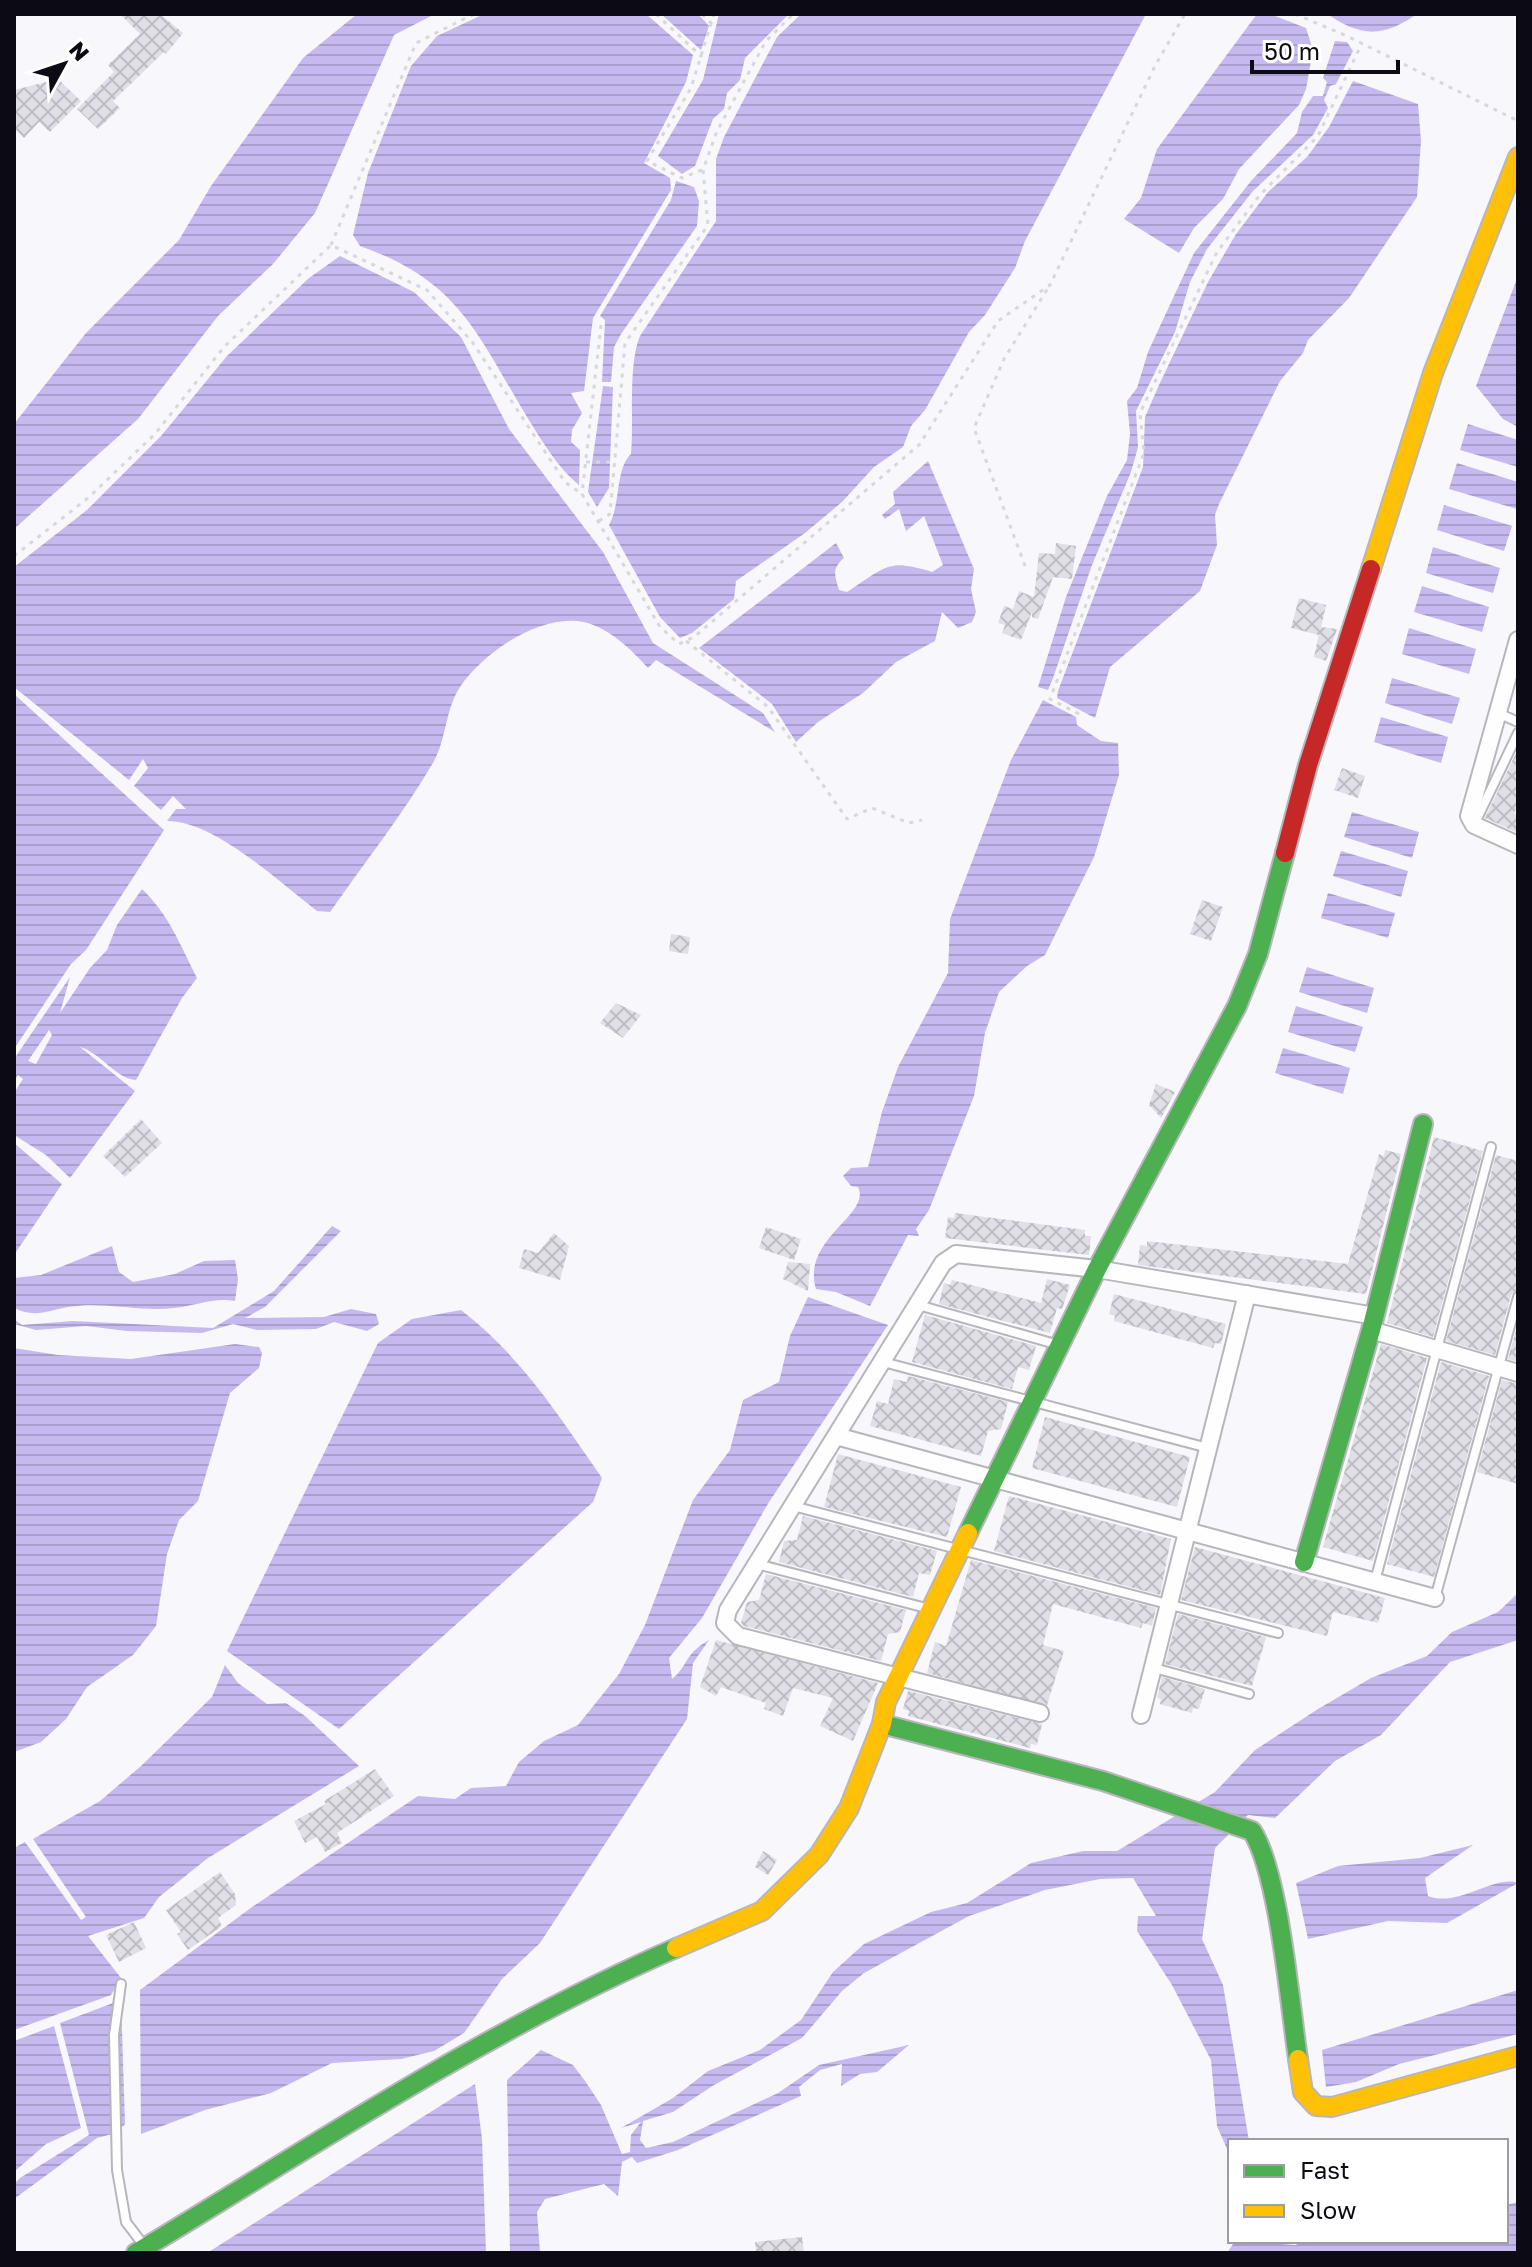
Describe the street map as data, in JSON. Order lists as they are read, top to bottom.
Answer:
{
  "legend": ["Fast", "Slow"],
  "scale_bar": "50 m",
  "north": "top right"
}
